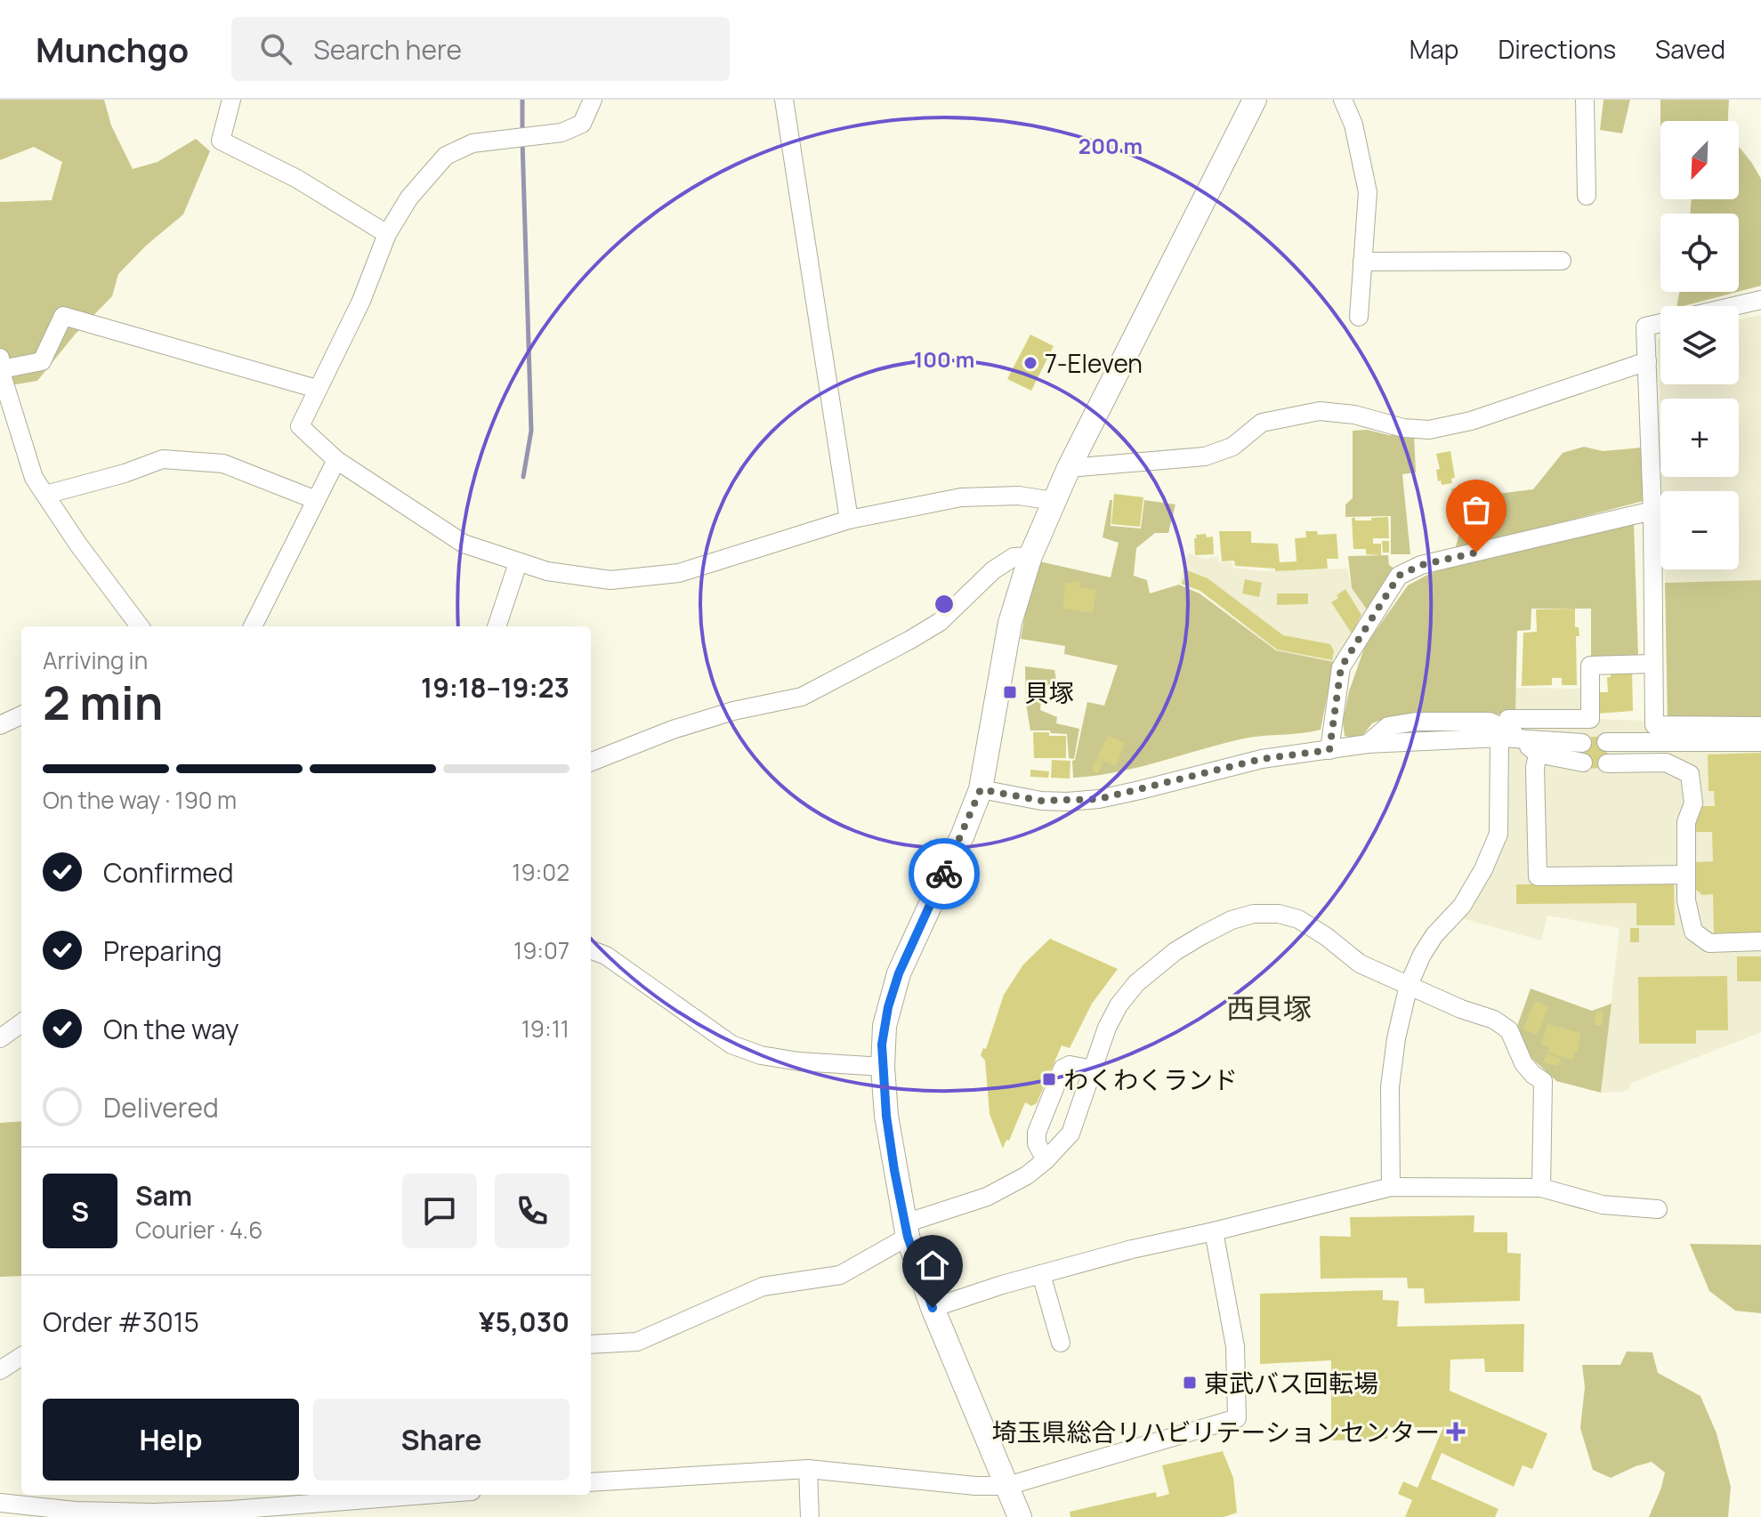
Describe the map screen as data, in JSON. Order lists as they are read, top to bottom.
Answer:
{
  "districts": ["西貝塚"],
  "places": {
    "other": ["7-Eleven"],
    "transit": ["貝塚", "わくわくランド", "東武バス回転場"],
    "health": ["埼玉県総合リハビリテーションセンター"]
  },
  "north": "bottom left",
  "page": {
    "header": "Munchgo",
    "search": "Search here",
    "nav": ["Map", "Directions", "Saved"],
    "map_buttons": ["+", "−"],
    "heading": ["2 min", "Arriving in", "19:18–19:23"],
    "panel": [
      "Sam",
      "Courier · 4.6",
      "Order #3015",
      "¥5,030"
    ],
    "bar": "On the way · 190 m",
    "list": [
      ["Confirmed", "19:02"],
      ["Preparing", "19:07"],
      ["On the way", "19:11"],
      "Delivered"
    ],
    "round": "S",
    "buttons": ["Help", "Share"]
  },
  "rings": ["200 m", "100 m"]
}
